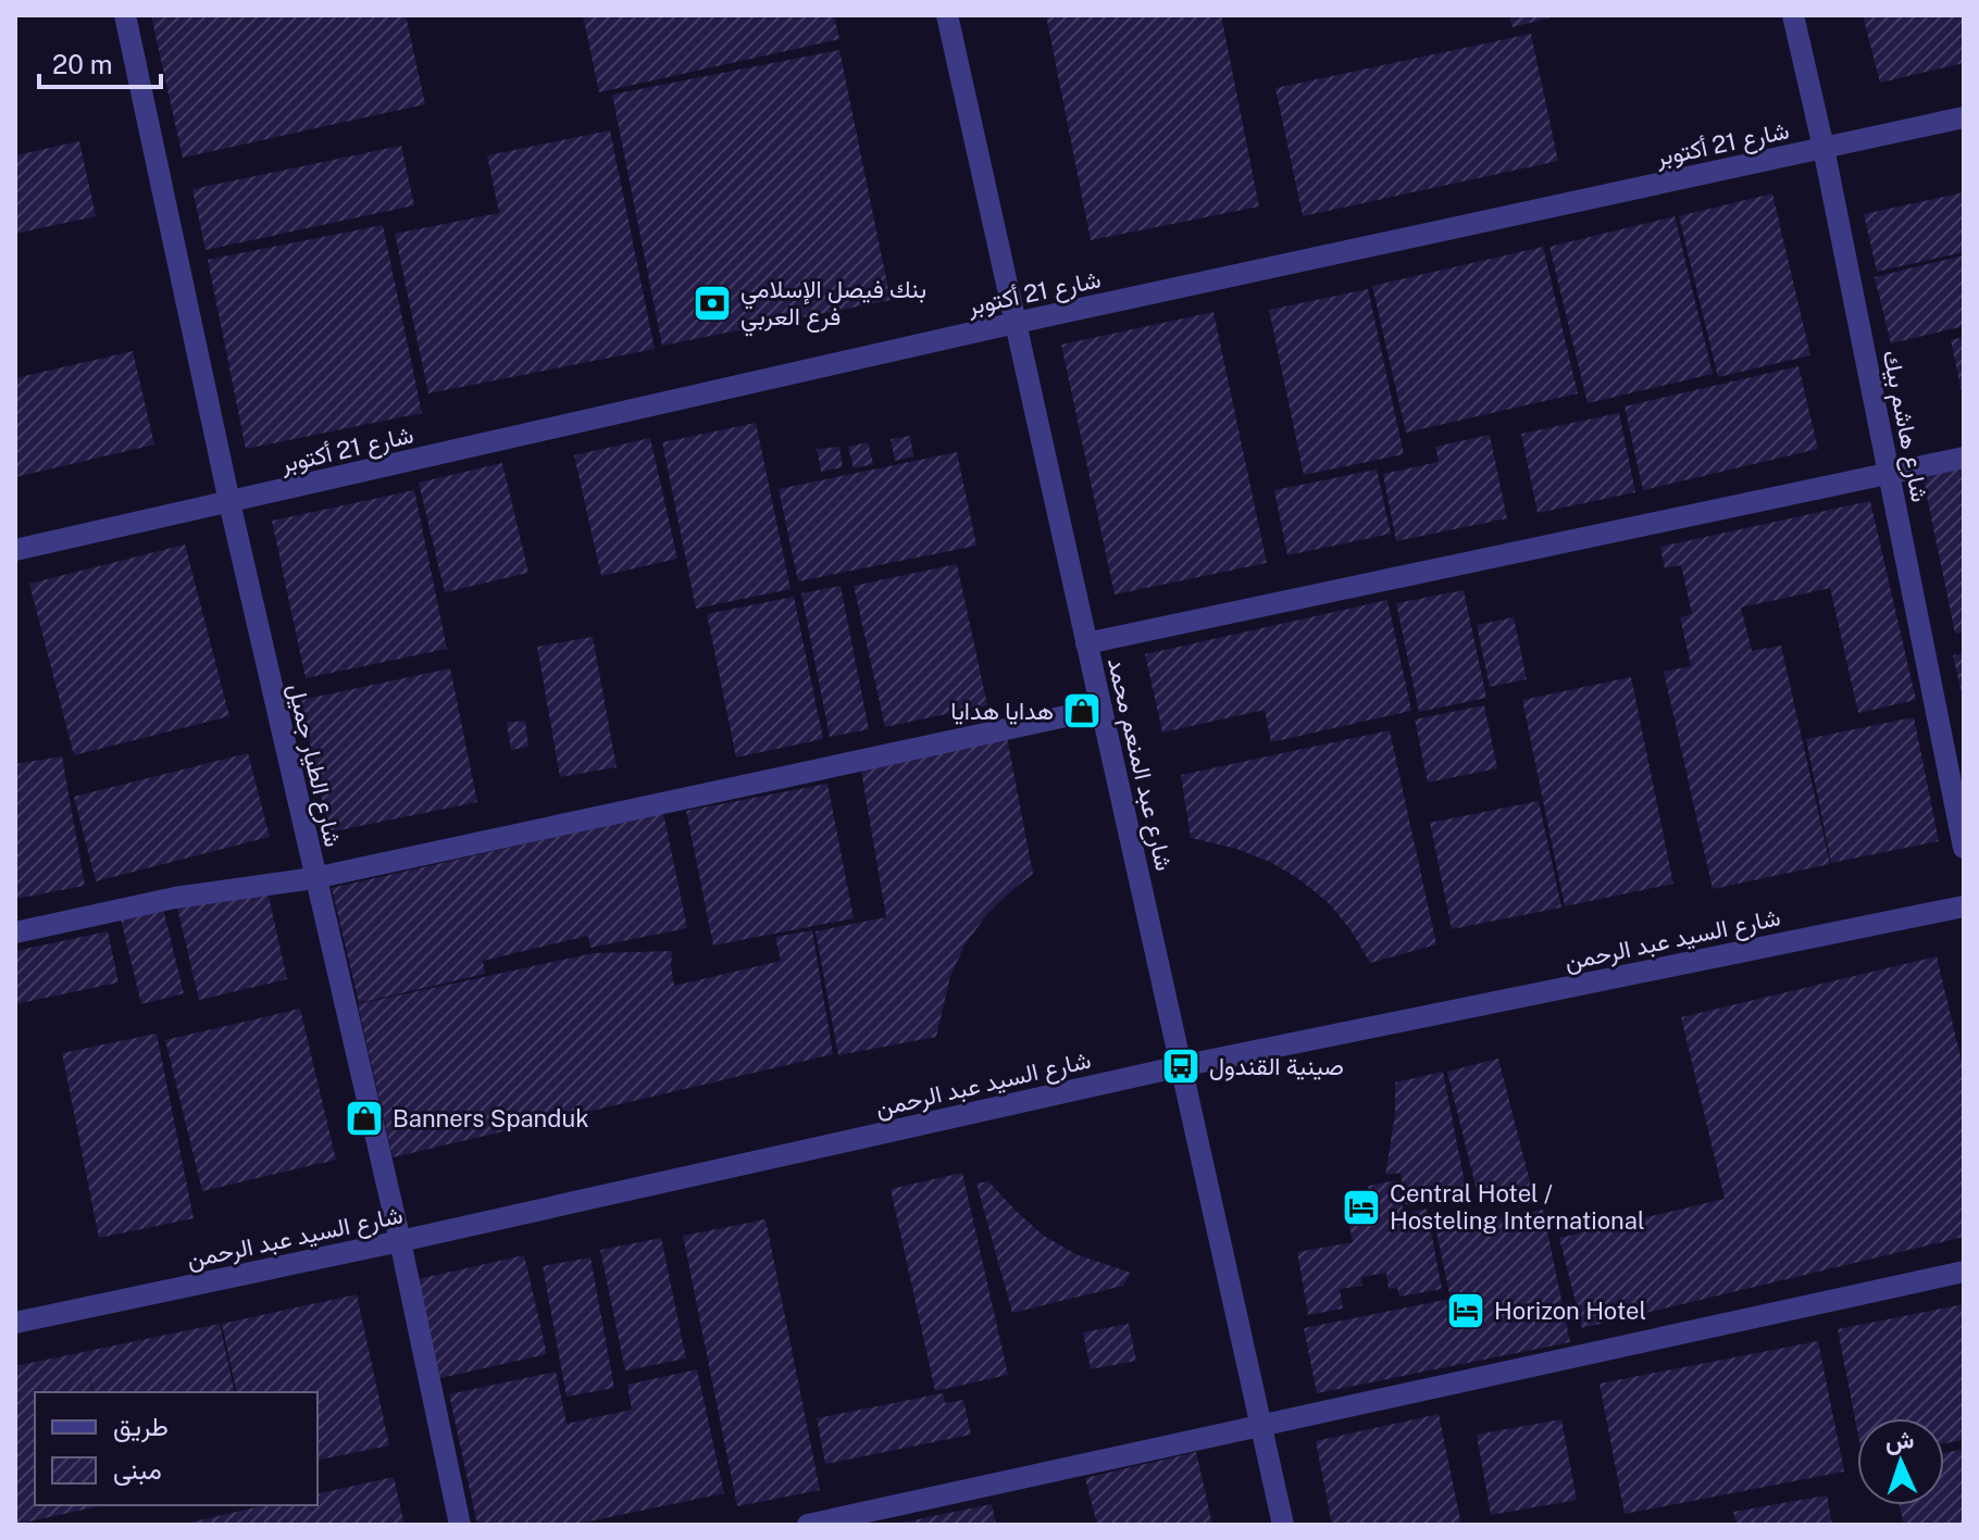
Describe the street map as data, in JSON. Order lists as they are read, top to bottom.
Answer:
{
  "streets": {
    "street": [
      "شارع 21 أكتوبر",
      "شارع هاشم بيك",
      "شارع عبد المنعم محمد",
      "شارع الطيار جميل",
      "شارع السيد عبد الرحمن"
    ]
  },
  "crossings": [
    ["شارع 21 أكتوبر", "شارع هاشم بيك"],
    ["شارع 21 أكتوبر", "شارع عبد المنعم محمد"],
    ["شارع 21 أكتوبر", "شارع الطيار جميل"],
    ["شارع عبد المنعم محمد", "شارع السيد عبد الرحمن"],
    ["شارع الطيار جميل", "شارع السيد عبد الرحمن"]
  ],
  "places": {
    "bank": ["بنك فيصل الإسلامي فرع العربي"],
    "shop": ["هدايا هدايا", "Banners Spanduk"],
    "bus stop": ["صينية القندول"],
    "hotel": ["Central Hotel / Hosteling International", "Horizon Hotel"]
  },
  "legend": ["طريق", "مبنى"],
  "scale_bar": "20 m",
  "north": "top"
}
